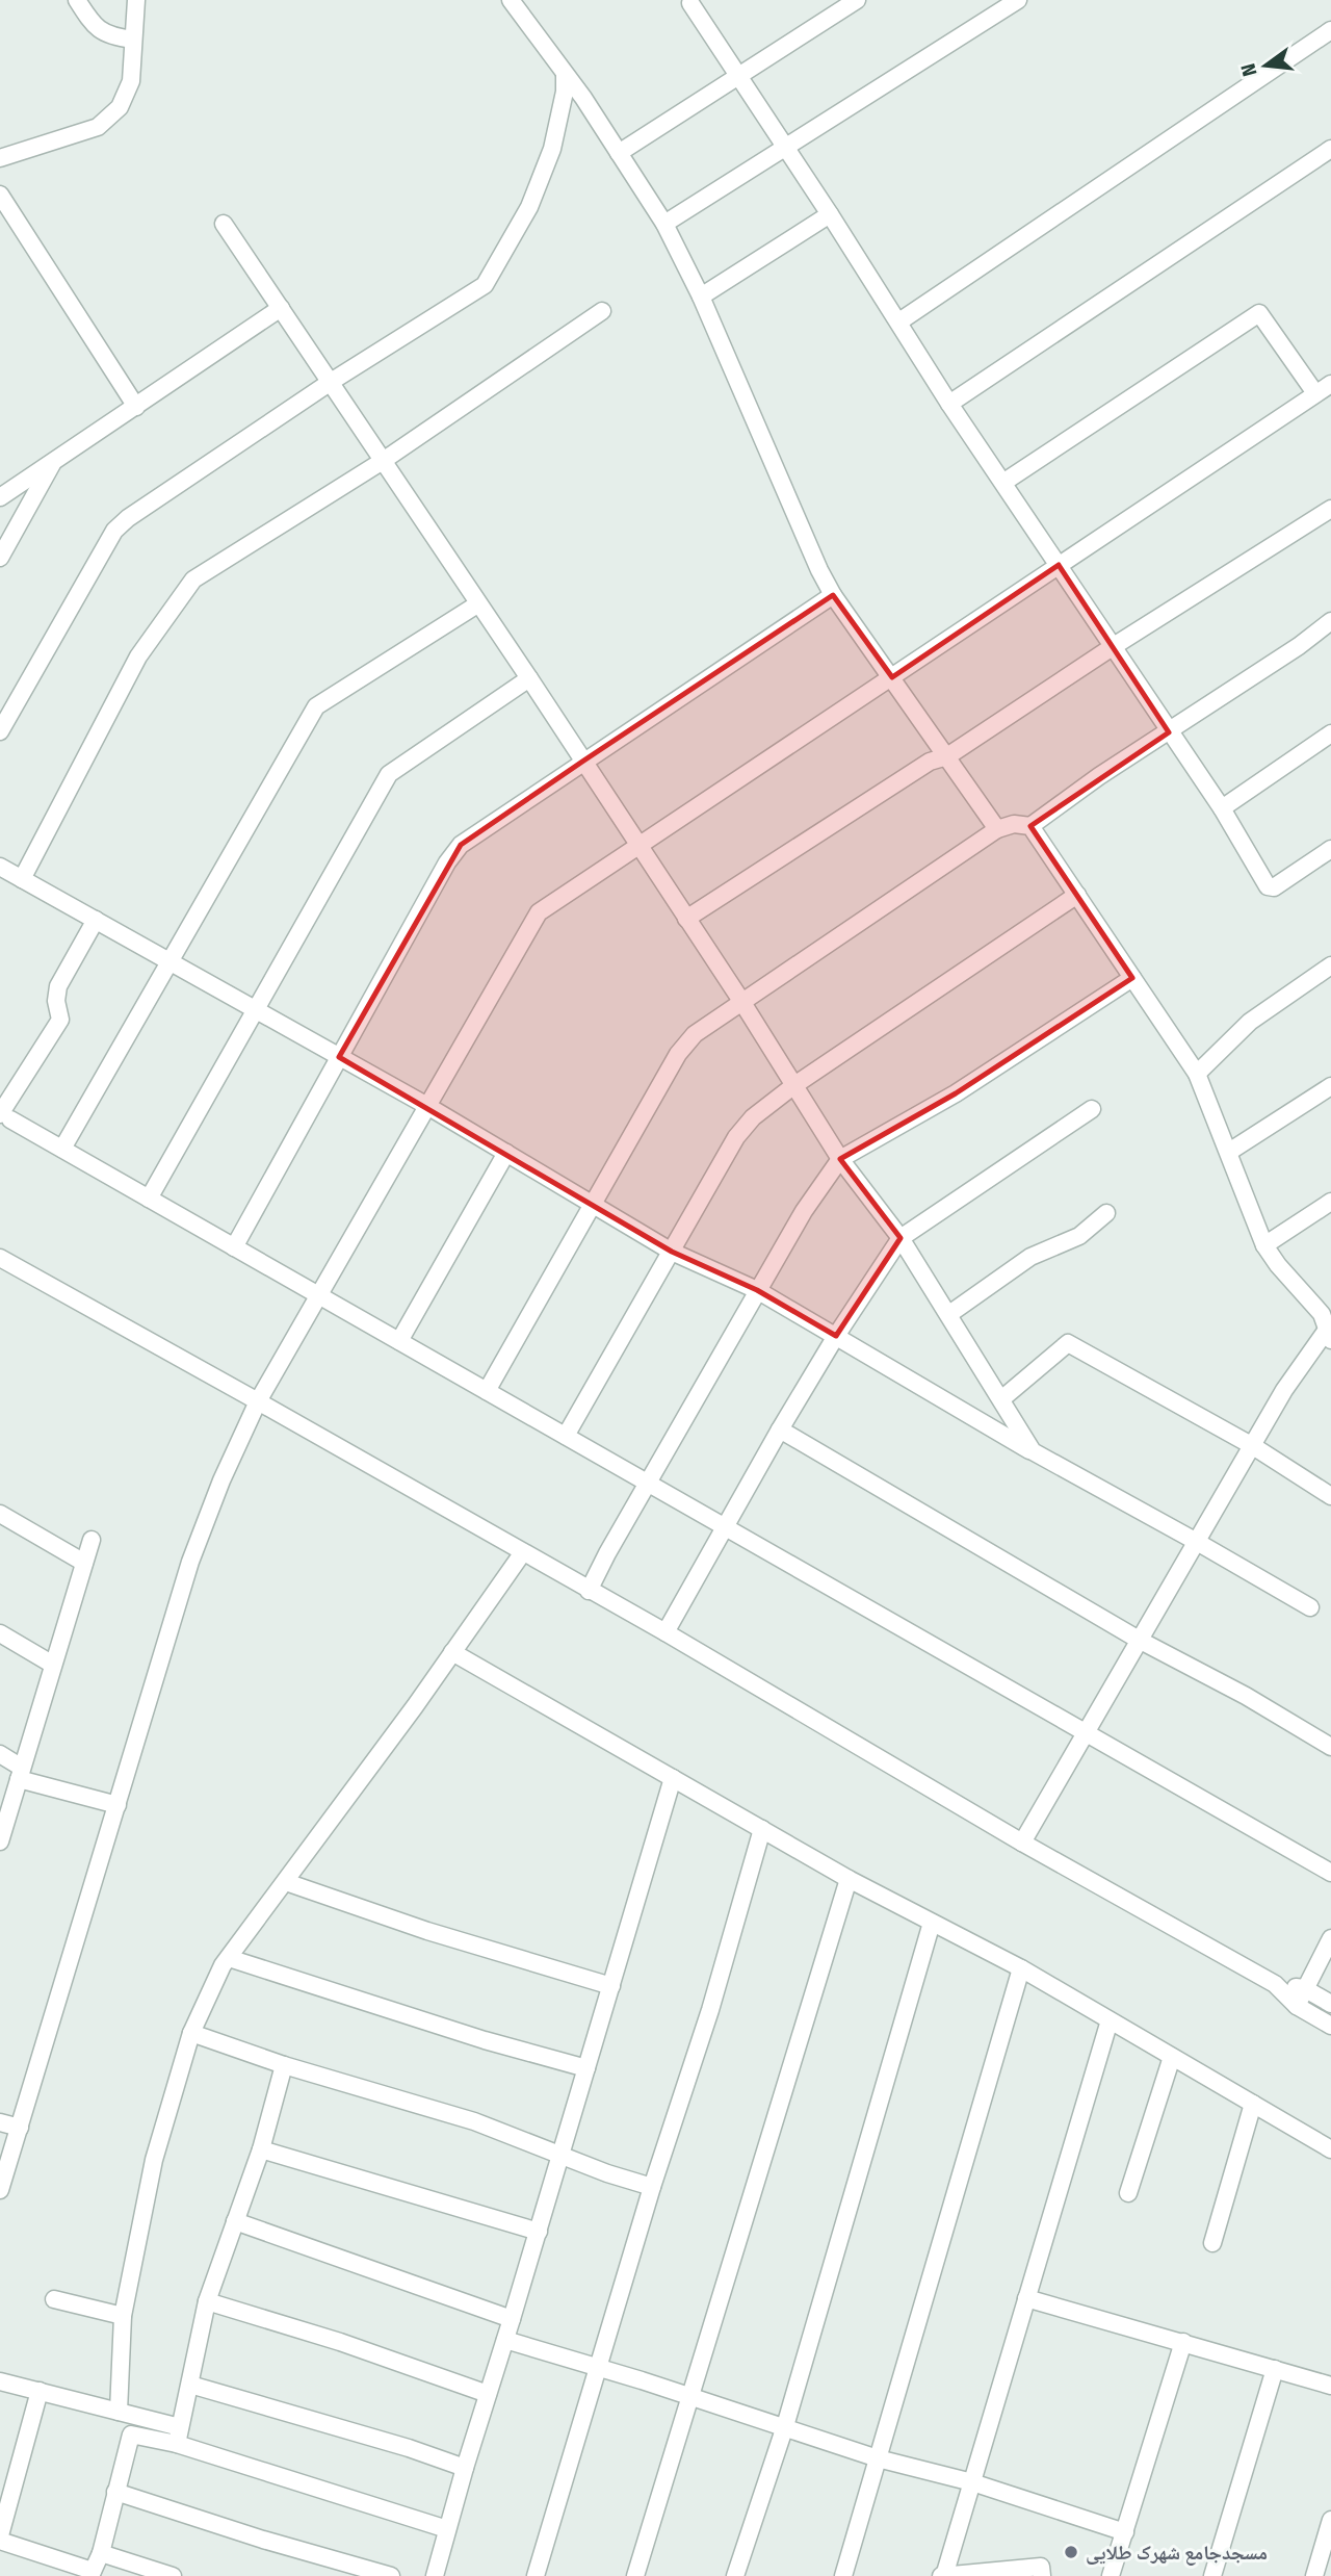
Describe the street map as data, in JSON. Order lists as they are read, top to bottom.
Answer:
{
  "places": ["مسجدجامع شهرک طلایی"],
  "north": "left"
}
